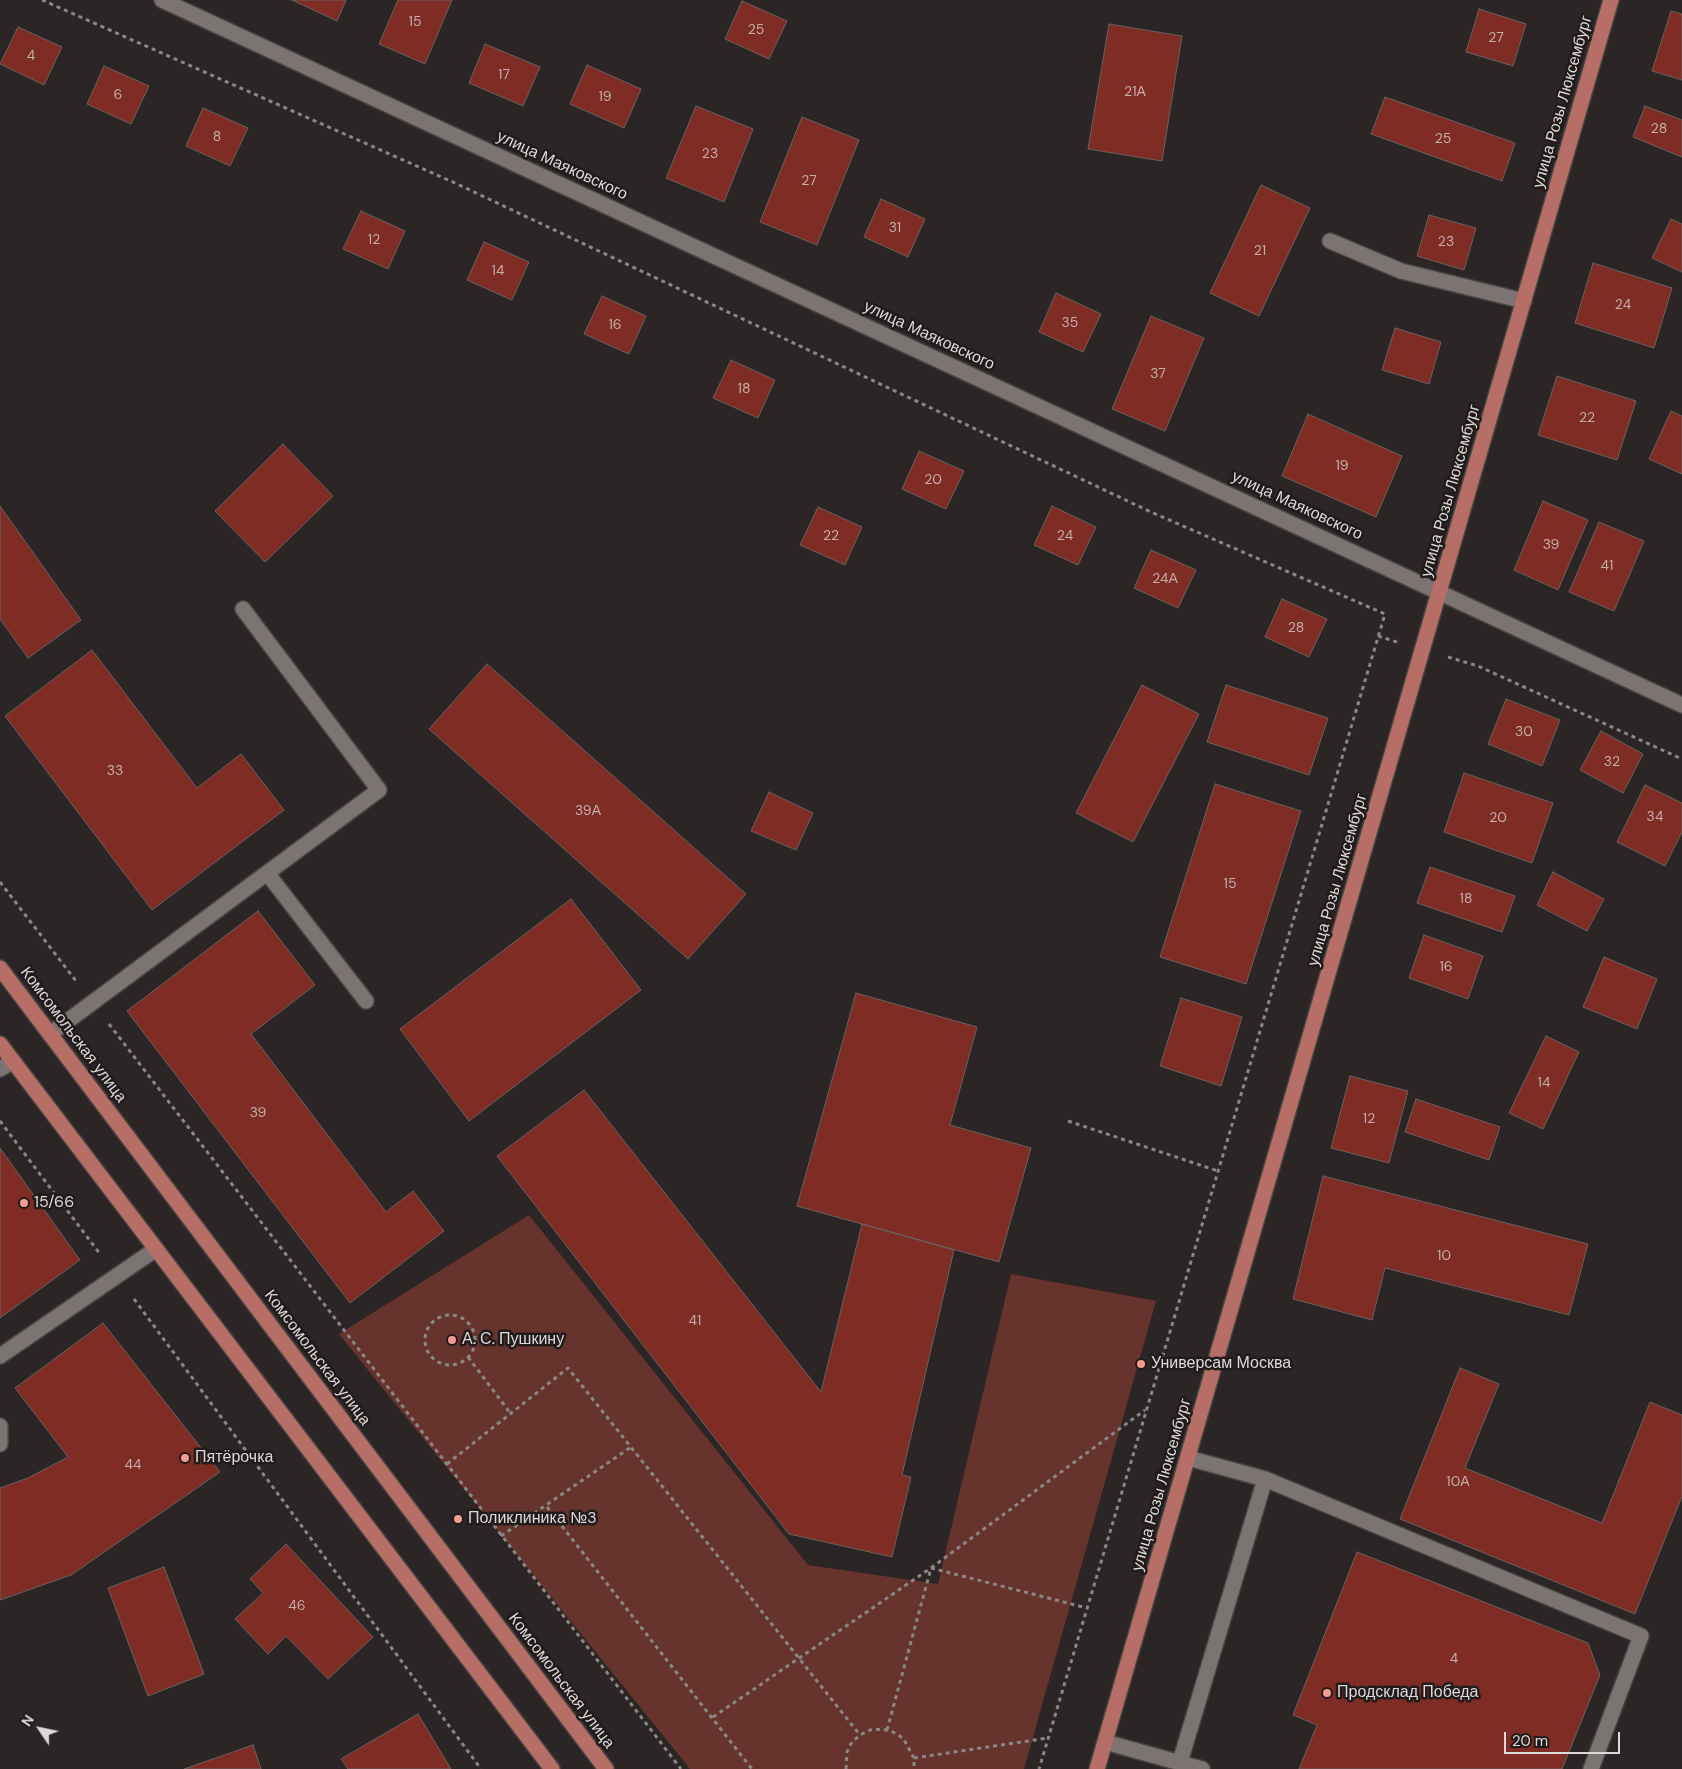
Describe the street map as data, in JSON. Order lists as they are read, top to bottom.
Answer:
{
  "streets": {
    "main road": ["улица Розы Люксембург", "Комсомольская улица"],
    "street": ["улица Маяковского"]
  },
  "crossings": [
    ["улица Розы Люксембург", "улица Маяковского"]
  ],
  "places": [
    "15/66",
    "А. С. Пушкину",
    "Универсам Москва",
    "Пятёрочка",
    "Поликлиника №3",
    "Продсклад Победа"
  ],
  "house_numbers": [
    "15",
    "25",
    "27",
    "4",
    "17",
    "21А",
    "6",
    "19",
    "28",
    "8",
    "25",
    "23",
    "27",
    "31",
    "12",
    "23",
    "21",
    "14",
    "24",
    "35",
    "16",
    "37",
    "18",
    "22",
    "19",
    "20",
    "22",
    "24",
    "39",
    "41",
    "24А",
    "28",
    "30",
    "32",
    "33",
    "39А",
    "34",
    "20",
    "15",
    "18",
    "16",
    "14",
    "39",
    "12",
    "10",
    "41",
    "44",
    "10А",
    "46",
    "4"
  ],
  "scale_bar": "20 m",
  "north": "top left"
}
